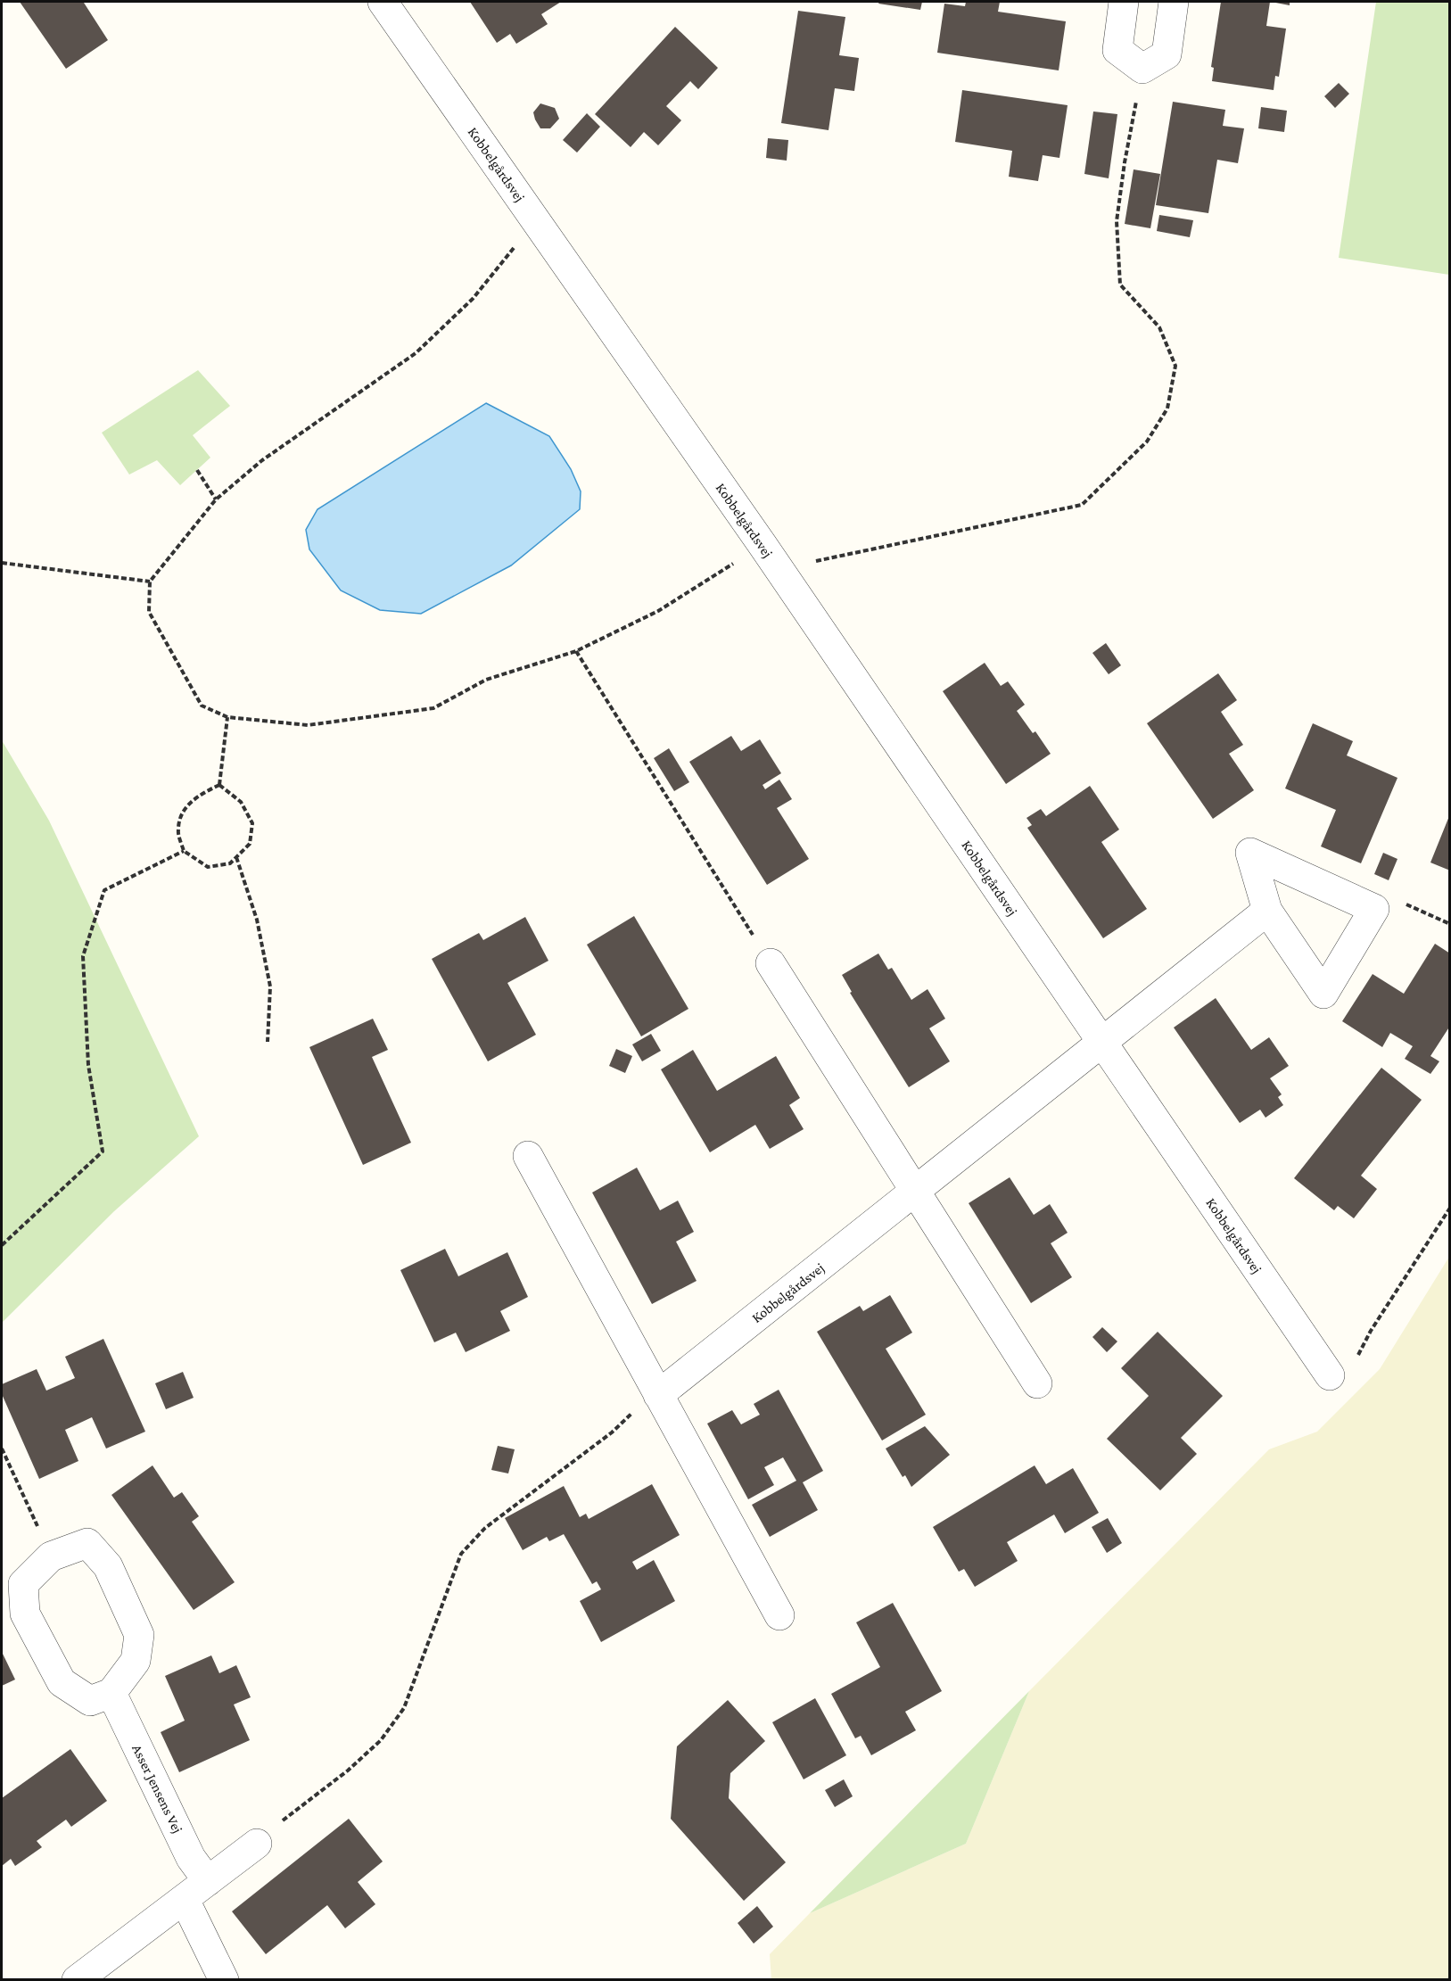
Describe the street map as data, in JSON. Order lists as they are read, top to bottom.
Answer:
{
  "streets": {
    "street": ["Kobbelgårdsvej", "Asser Jensens Vej"]
  }
}
